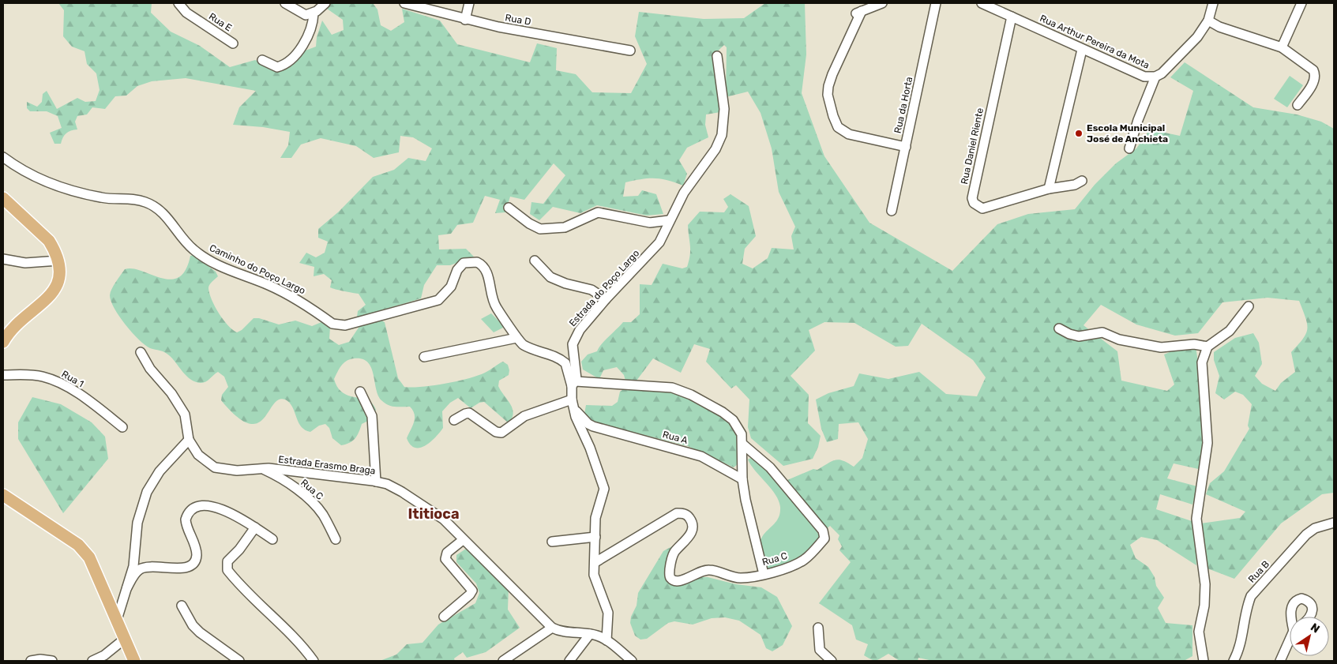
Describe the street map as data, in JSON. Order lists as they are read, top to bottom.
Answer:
{
  "streets": {
    "street": [
      "Rua D",
      "Rua E",
      "Rua Arthur Pereira da Mota",
      "Rua da Horta",
      "Rua Daniel Riente",
      "Caminho do Poço Largo",
      "Estrada do Poço Largo",
      "Rua 1",
      "Rua A",
      "Estrada Erasmo Braga",
      "Rua C",
      "Rua B"
    ]
  },
  "crossings": [
    ["Rua Arthur Pereira da Mota", "Rua Daniel Riente"],
    ["Caminho do Poço Largo", "Estrada do Poço Largo"],
    ["Estrada do Poço Largo", "Rua A"],
    ["Estrada do Poço Largo", "Rua C"],
    ["Estrada Erasmo Braga", "Rua C"]
  ],
  "districts": ["Ititioca"],
  "places": ["Escola Municipal José de Anchieta"],
  "north": "top right"
}
